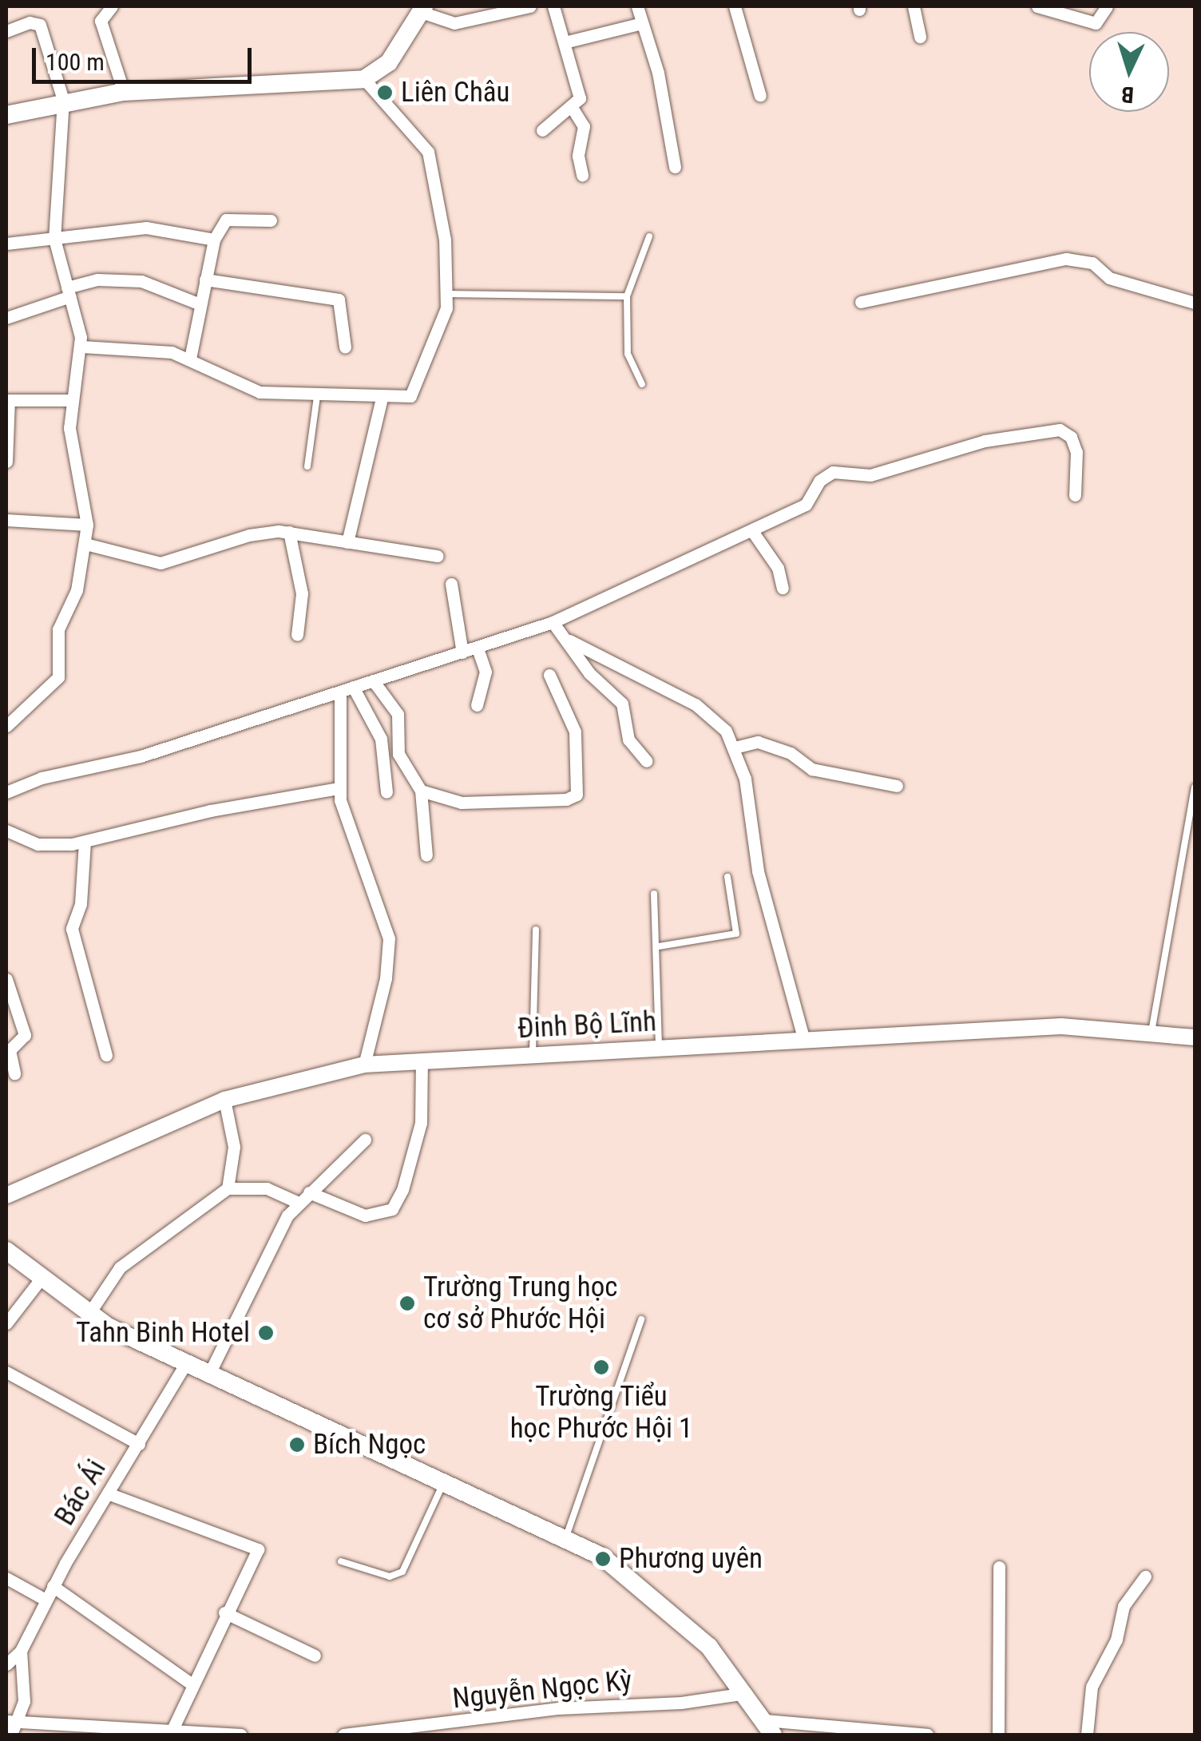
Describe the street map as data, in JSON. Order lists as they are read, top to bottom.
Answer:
{
  "streets": {
    "street": ["Đinh Bộ Lĩnh", "Bác Ái", "Nguyễn Ngọc Kỳ"]
  },
  "places": [
    "Liên Châu",
    "Trường Trung học cơ sở Phước Hội",
    "Tahn Binh Hotel",
    "Trường Tiểu học Phước Hội 1",
    "Bích Ngọc",
    "Phương uyên"
  ],
  "scale_bar": "100 m",
  "north": "bottom"
}
